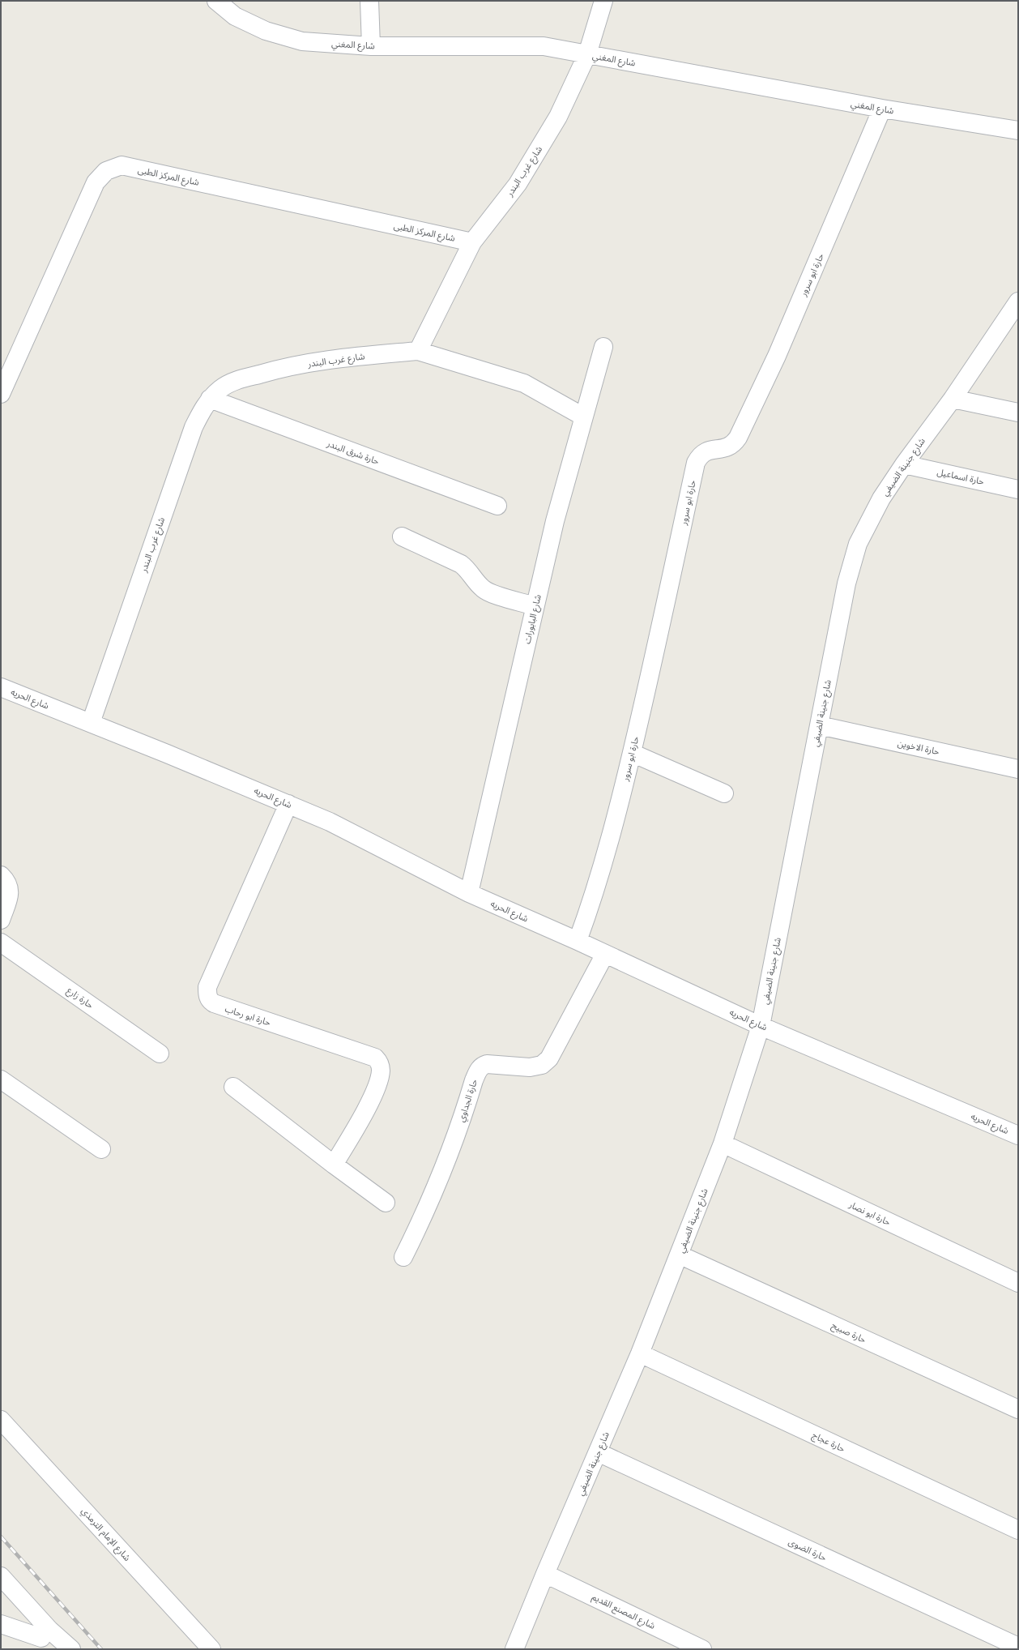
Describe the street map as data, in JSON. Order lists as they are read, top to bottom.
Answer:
{
  "streets": {
    "street": [
      "شارع المغني",
      "شارع غرب البندر",
      "شارع المركز الطبى",
      "حارة ابو سرور",
      "حارة شرق البندر",
      "شارع جنينة الضيفي",
      "حارة اسماعيل",
      "شارع البابورات",
      "شارع الحريه",
      "حارة الاخوين",
      "حارة زارع",
      "حارة ابو رحاب",
      "حارة الجداوي",
      "حارة ابو نصار",
      "حارة صبيح",
      "حارة عجاج",
      "شارع الإمام الترمذي",
      "حارة الضوى",
      "شارع المصنع القديم"
    ]
  },
  "crossings": [
    ["شارع المغني", "شارع غرب البندر"],
    ["شارع المغني", "حارة ابو سرور"],
    ["شارع غرب البندر", "شارع المركز الطبى"],
    ["شارع غرب البندر", "حارة شرق البندر"],
    ["شارع غرب البندر", "شارع الحريه"],
    ["حارة ابو سرور", "شارع الحريه"],
    ["شارع جنينة الضيفي", "حارة اسماعيل"],
    ["شارع جنينة الضيفي", "شارع الحريه"],
    ["شارع جنينة الضيفي", "حارة الاخوين"],
    ["شارع جنينة الضيفي", "حارة ابو نصار"],
    ["شارع جنينة الضيفي", "حارة صبيح"],
    ["شارع جنينة الضيفي", "حارة عجاج"],
    ["شارع جنينة الضيفي", "حارة الضوى"],
    ["شارع جنينة الضيفي", "شارع المصنع القديم"],
    ["شارع البابورات", "شارع الحريه"],
    ["شارع الحريه", "حارة ابو رحاب"],
    ["شارع الحريه", "حارة الجداوي"]
  ]
}
